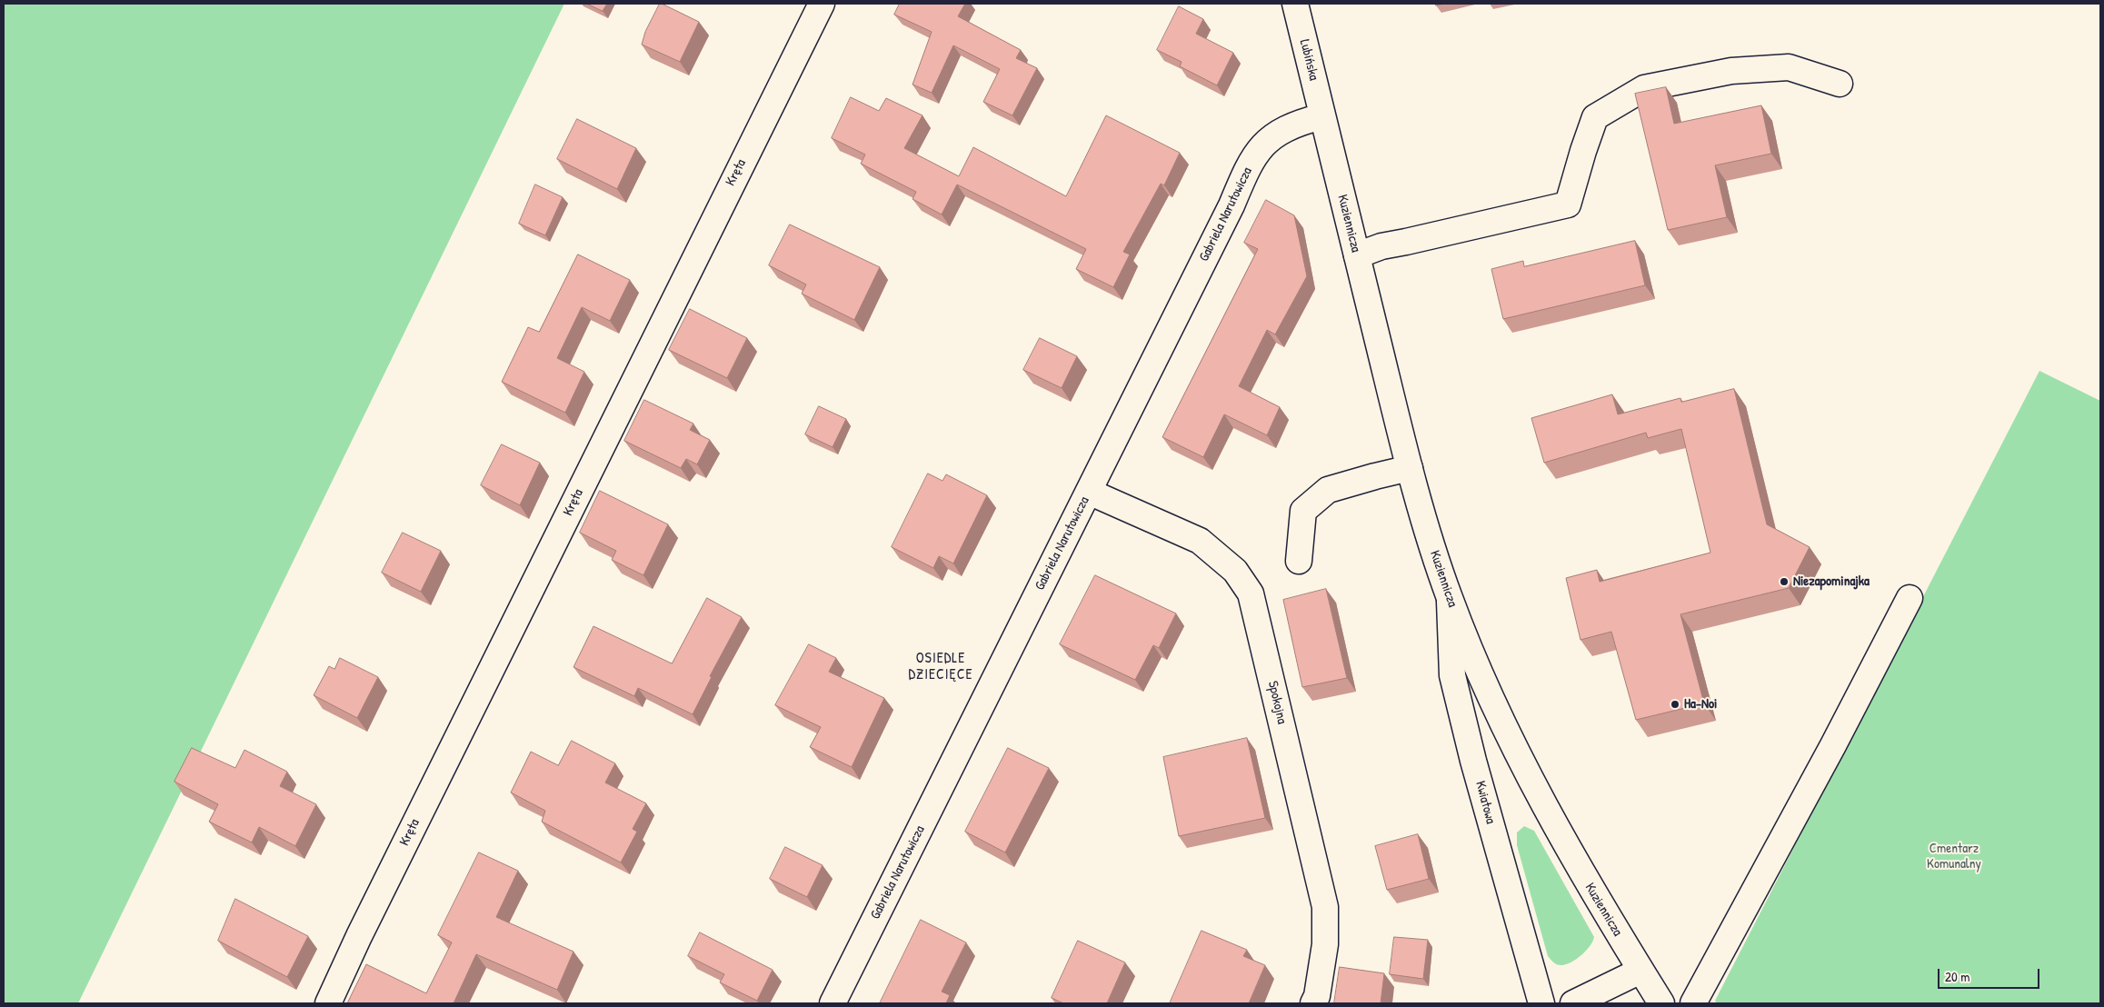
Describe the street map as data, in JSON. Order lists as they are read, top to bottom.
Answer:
{
  "streets": {
    "street": [
      "Lubińska",
      "Kręta",
      "Gabriela Narutowicza",
      "Kuziennicza",
      "Spokojna",
      "Kwiatowa"
    ]
  },
  "crossings": [
    ["Lubińska", "Gabriela Narutowicza"],
    ["Lubińska", "Kuziennicza"],
    ["Gabriela Narutowicza", "Kuziennicza"],
    ["Gabriela Narutowicza", "Spokojna"],
    ["Kuziennicza", "Kwiatowa"]
  ],
  "districts": ["OSIEDLE DZIECIĘCE"],
  "parks": ["Cmentarz Komunalny"],
  "places": ["Niezapominajka", "Ha-Noi"],
  "scale_bar": "20 m"
}
